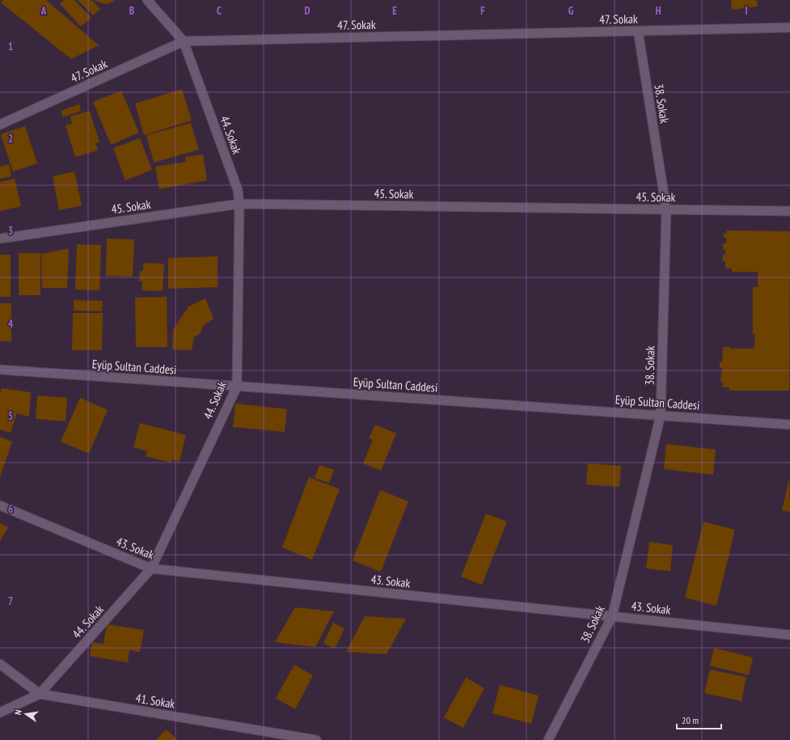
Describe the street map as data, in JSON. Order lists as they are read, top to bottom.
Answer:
{
  "streets": {
    "street": [
      "47. Sokak",
      "38. Sokak",
      "44. Sokak",
      "45. Sokak",
      "Eyüp Sultan Caddesi",
      "43. Sokak",
      "41. Sokak"
    ]
  },
  "crossings": [
    ["47. Sokak", "38. Sokak"],
    ["47. Sokak", "44. Sokak"],
    ["38. Sokak", "45. Sokak"],
    ["38. Sokak", "Eyüp Sultan Caddesi"],
    ["38. Sokak", "43. Sokak"],
    ["44. Sokak", "45. Sokak"],
    ["44. Sokak", "Eyüp Sultan Caddesi"],
    ["44. Sokak", "43. Sokak"],
    ["44. Sokak", "41. Sokak"]
  ],
  "scale_bar": "20 m",
  "north": "left",
  "grid": {
    "columns": [
      "A",
      "B",
      "C",
      "D",
      "E",
      "F",
      "G",
      "H",
      "I"
    ],
    "rows": [
      "1",
      "2",
      "3",
      "4",
      "5",
      "6",
      "7"
    ]
  }
}
